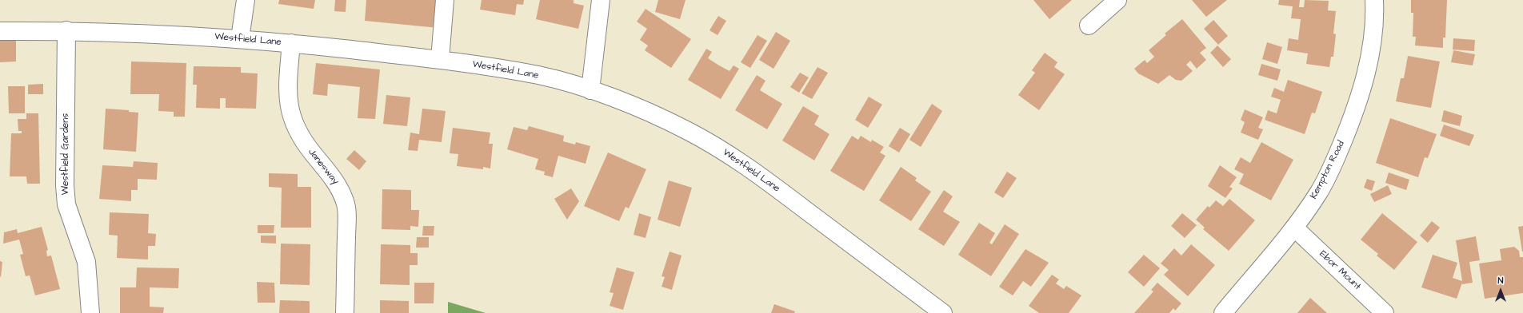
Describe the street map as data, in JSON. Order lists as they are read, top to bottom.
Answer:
{
  "streets": {
    "street": [
      "Westfield Lane",
      "Westfield Gardens",
      "Janesway",
      "Kempton Road",
      "Ebor Mount"
    ]
  },
  "crossings": [
    ["Westfield Lane", "Westfield Gardens"],
    ["Westfield Lane", "Janesway"],
    ["Kempton Road", "Ebor Mount"]
  ],
  "north": "top"
}
